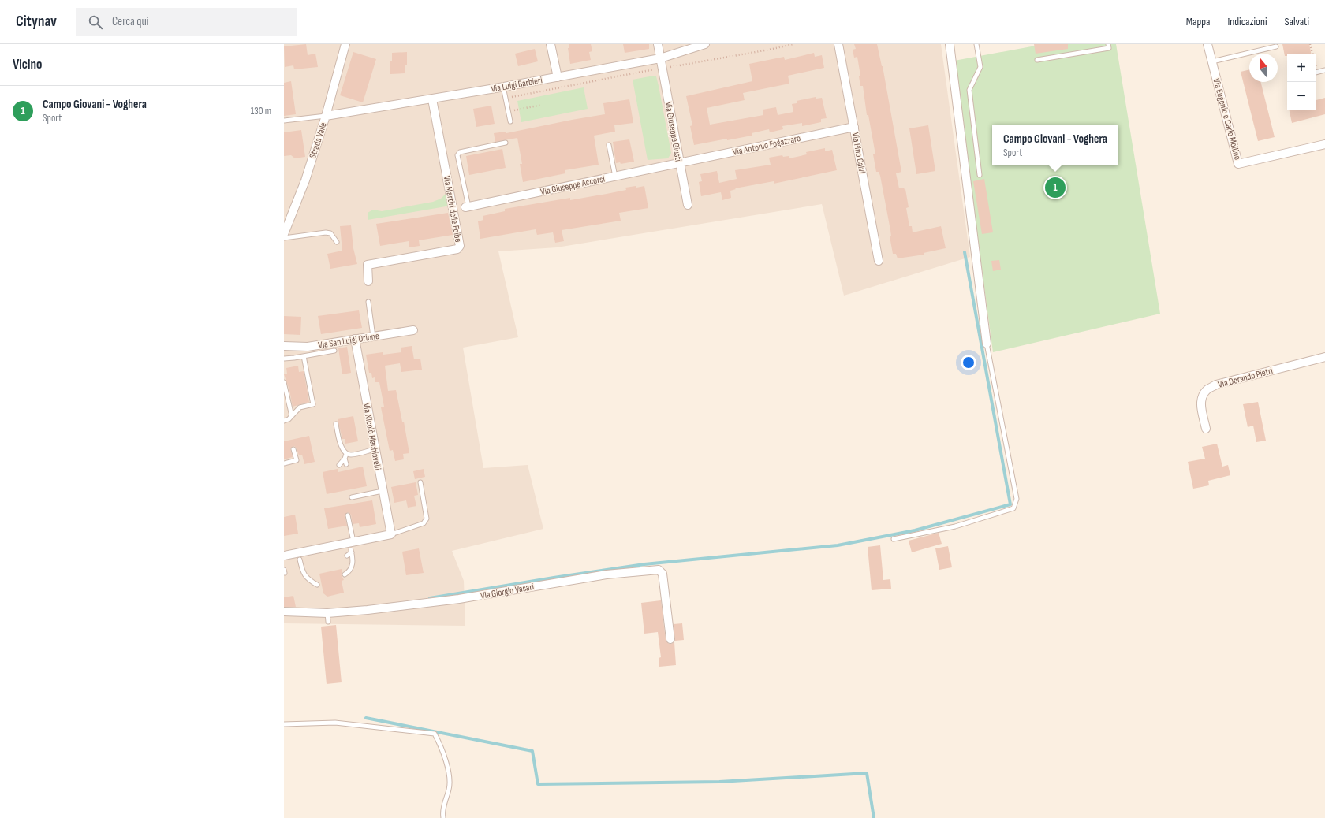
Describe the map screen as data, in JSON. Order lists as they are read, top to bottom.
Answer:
{
  "streets": {
    "street": [
      "Via Luigi Barbieri",
      "Via Eugenio e Carlo Mollino",
      "Via Giuseppe Giusti",
      "Strada Valle",
      "Via Antonio Fogazzaro",
      "Via Pino Calvi",
      "Via Giuseppe Accorsi",
      "Via Martiri delle Foibe",
      "Via San Luigi Orione",
      "Via Dorando Pietri",
      "Via Nicolò Machiavelli",
      "Via Giorgio Vasari"
    ]
  },
  "crossings": [
    ["Via Luigi Barbieri", "Via Giuseppe Giusti"],
    ["Via Luigi Barbieri", "Strada Valle"],
    ["Via Luigi Barbieri", "Via Martiri delle Foibe"],
    ["Via Giuseppe Giusti", "Via Antonio Fogazzaro"],
    ["Via Giuseppe Giusti", "Via Giuseppe Accorsi"],
    ["Via Antonio Fogazzaro", "Via Pino Calvi"],
    ["Via Antonio Fogazzaro", "Via Giuseppe Accorsi"],
    ["Via San Luigi Orione", "Via Nicolò Machiavelli"]
  ],
  "north": "top",
  "page": {
    "header": "Citynav",
    "search": "Cerca qui",
    "nav": ["Mappa", "Indicazioni", "Salvati"],
    "heading": "Vicino",
    "map_buttons": ["+", "−"],
    "list": [
      {
        "mark": "1",
        "name": "Campo Giovani - Voghera",
        "note": "Sport",
        "value": "130 m"
      }
    ],
    "popup": ["Campo Giovani - Voghera", "Sport"],
    "pins": "1"
  }
}
